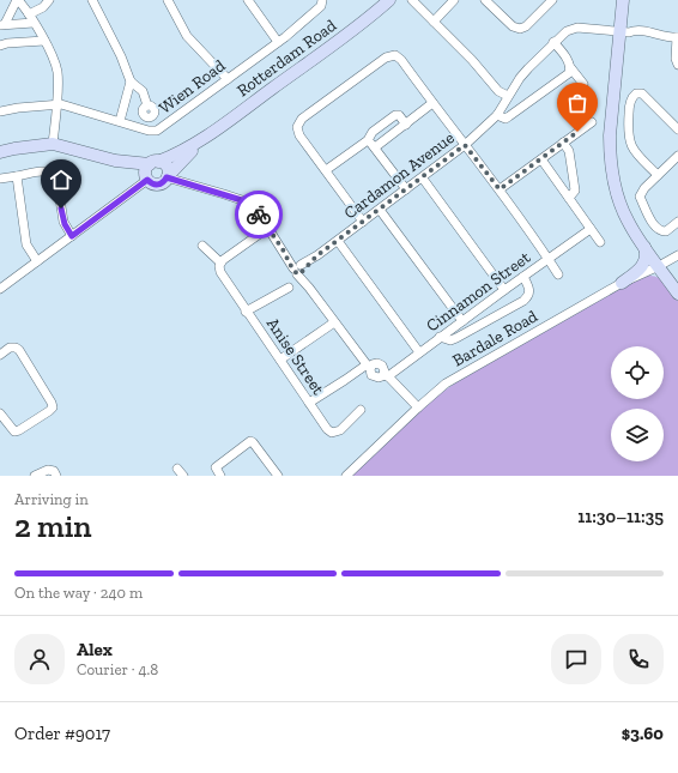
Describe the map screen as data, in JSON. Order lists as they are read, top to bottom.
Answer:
{
  "streets": {
    "street": [
      "Rotterdam Road",
      "Wien Road",
      "Cardamon Avenue",
      "Cinnamon Street",
      "Bardale Road",
      "Anise Street"
    ]
  },
  "page": {
    "heading": ["2 min", "Arriving in", "11:30–11:35"],
    "panel": [
      "Alex",
      "Courier · 4.8",
      "Order #9017",
      "$3.60"
    ],
    "bar": "On the way · 240 m"
  }
}
